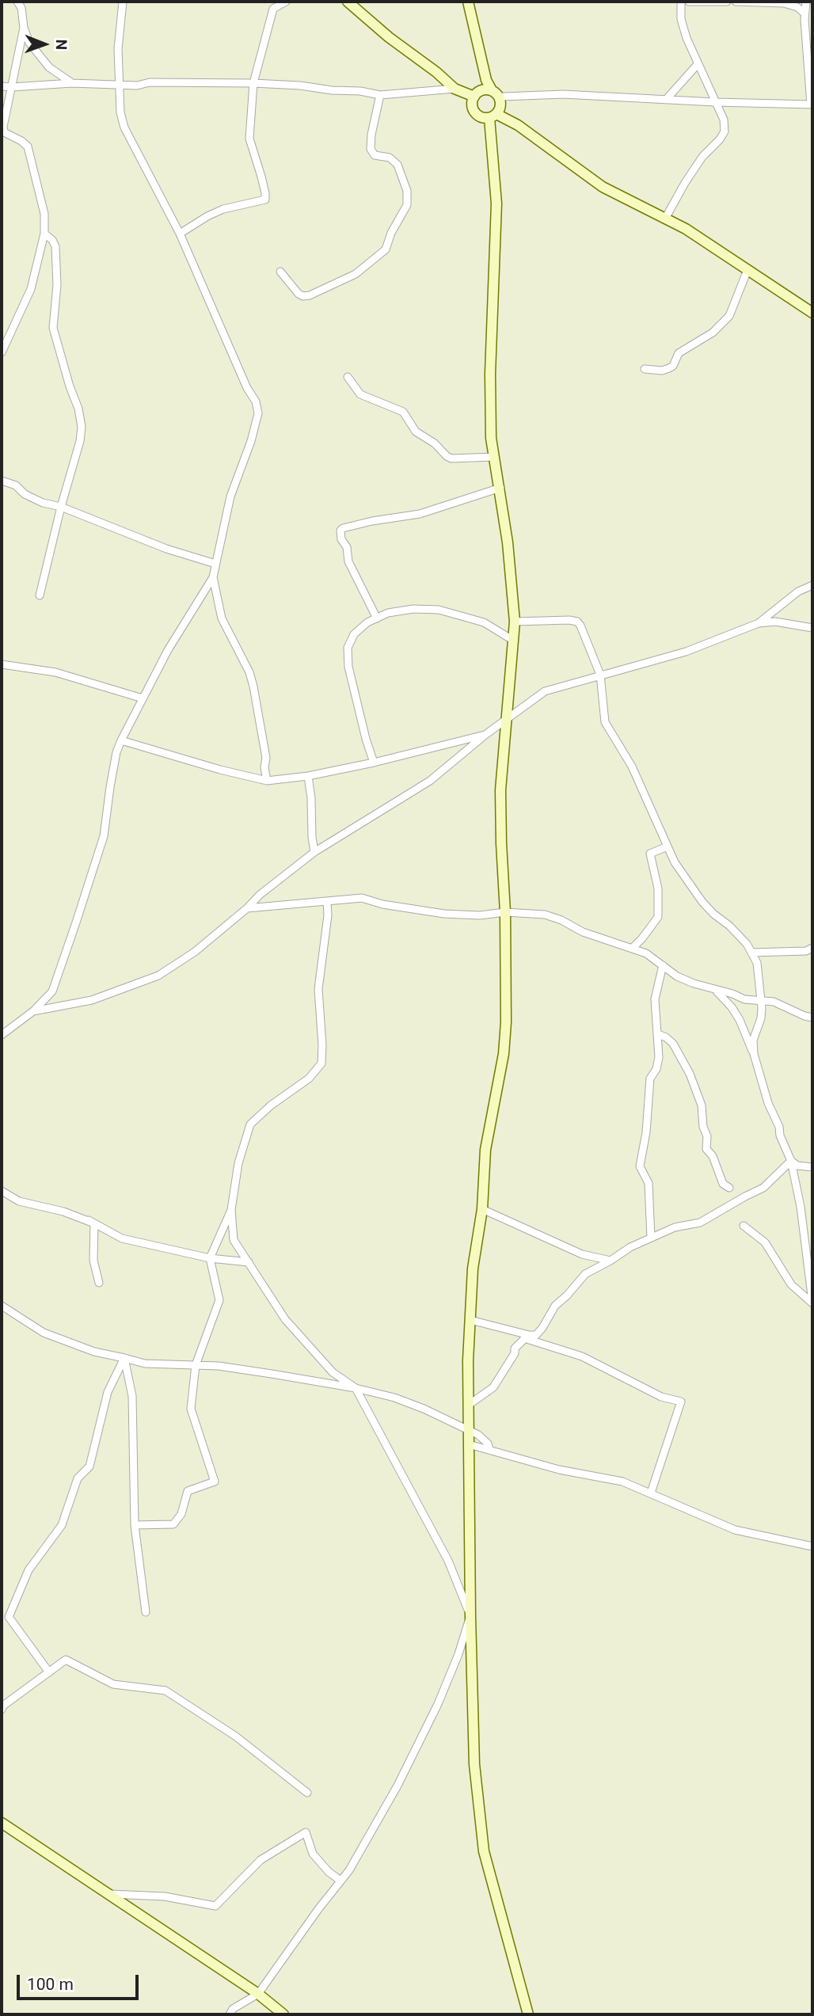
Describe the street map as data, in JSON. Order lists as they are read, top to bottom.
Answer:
{
  "scale_bar": "100 m",
  "north": "right"
}
